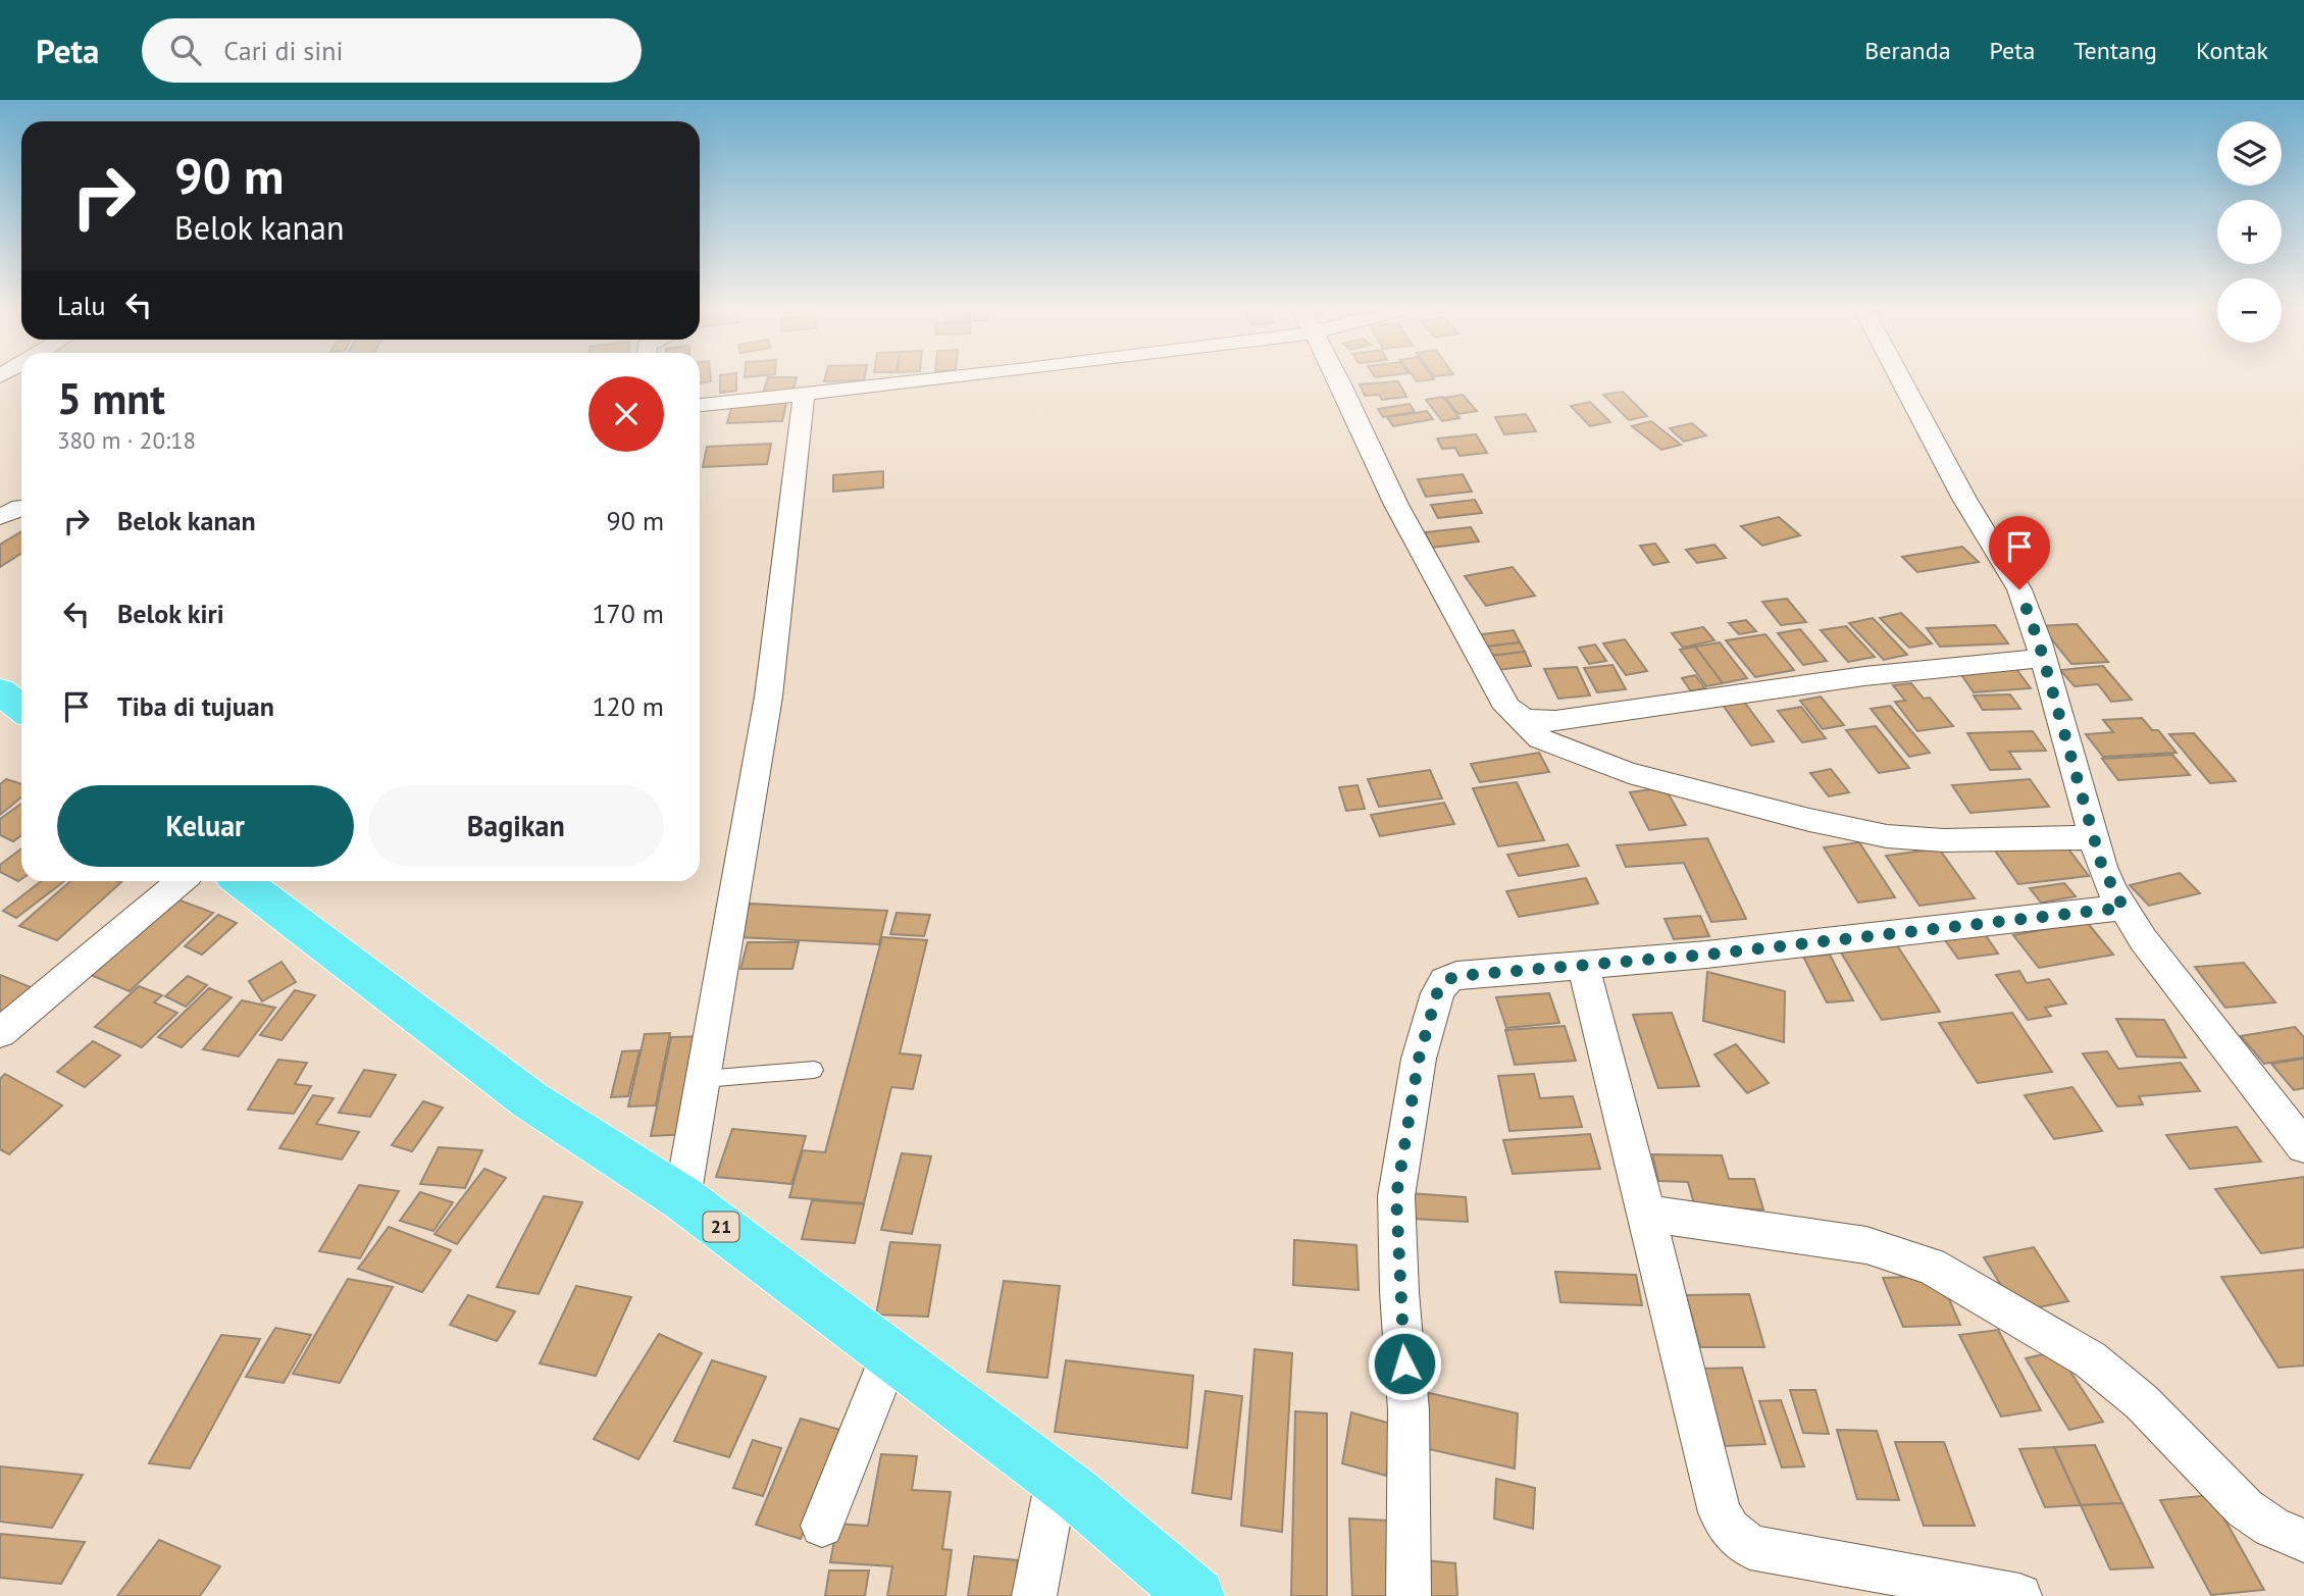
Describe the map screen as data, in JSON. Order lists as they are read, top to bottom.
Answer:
{
  "streets": {
    "highway": ["21"]
  },
  "page": {
    "header": "Peta",
    "search": "Cari di sini",
    "nav": [
      "Beranda",
      "Peta",
      "Tentang",
      "Kontak"
    ],
    "map_buttons": ["+", "−"],
    "turn": ["90 m", "Belok kanan"],
    "then": "Lalu",
    "heading": ["5 mnt", "380 m · 20:18"],
    "list": [
      {
        "name": "Belok kanan",
        "value": "90 m"
      },
      {
        "name": "Belok kiri",
        "value": "170 m"
      },
      {
        "name": "Tiba di tujuan",
        "value": "120 m"
      }
    ],
    "buttons": ["Keluar", "Bagikan"]
  }
}
